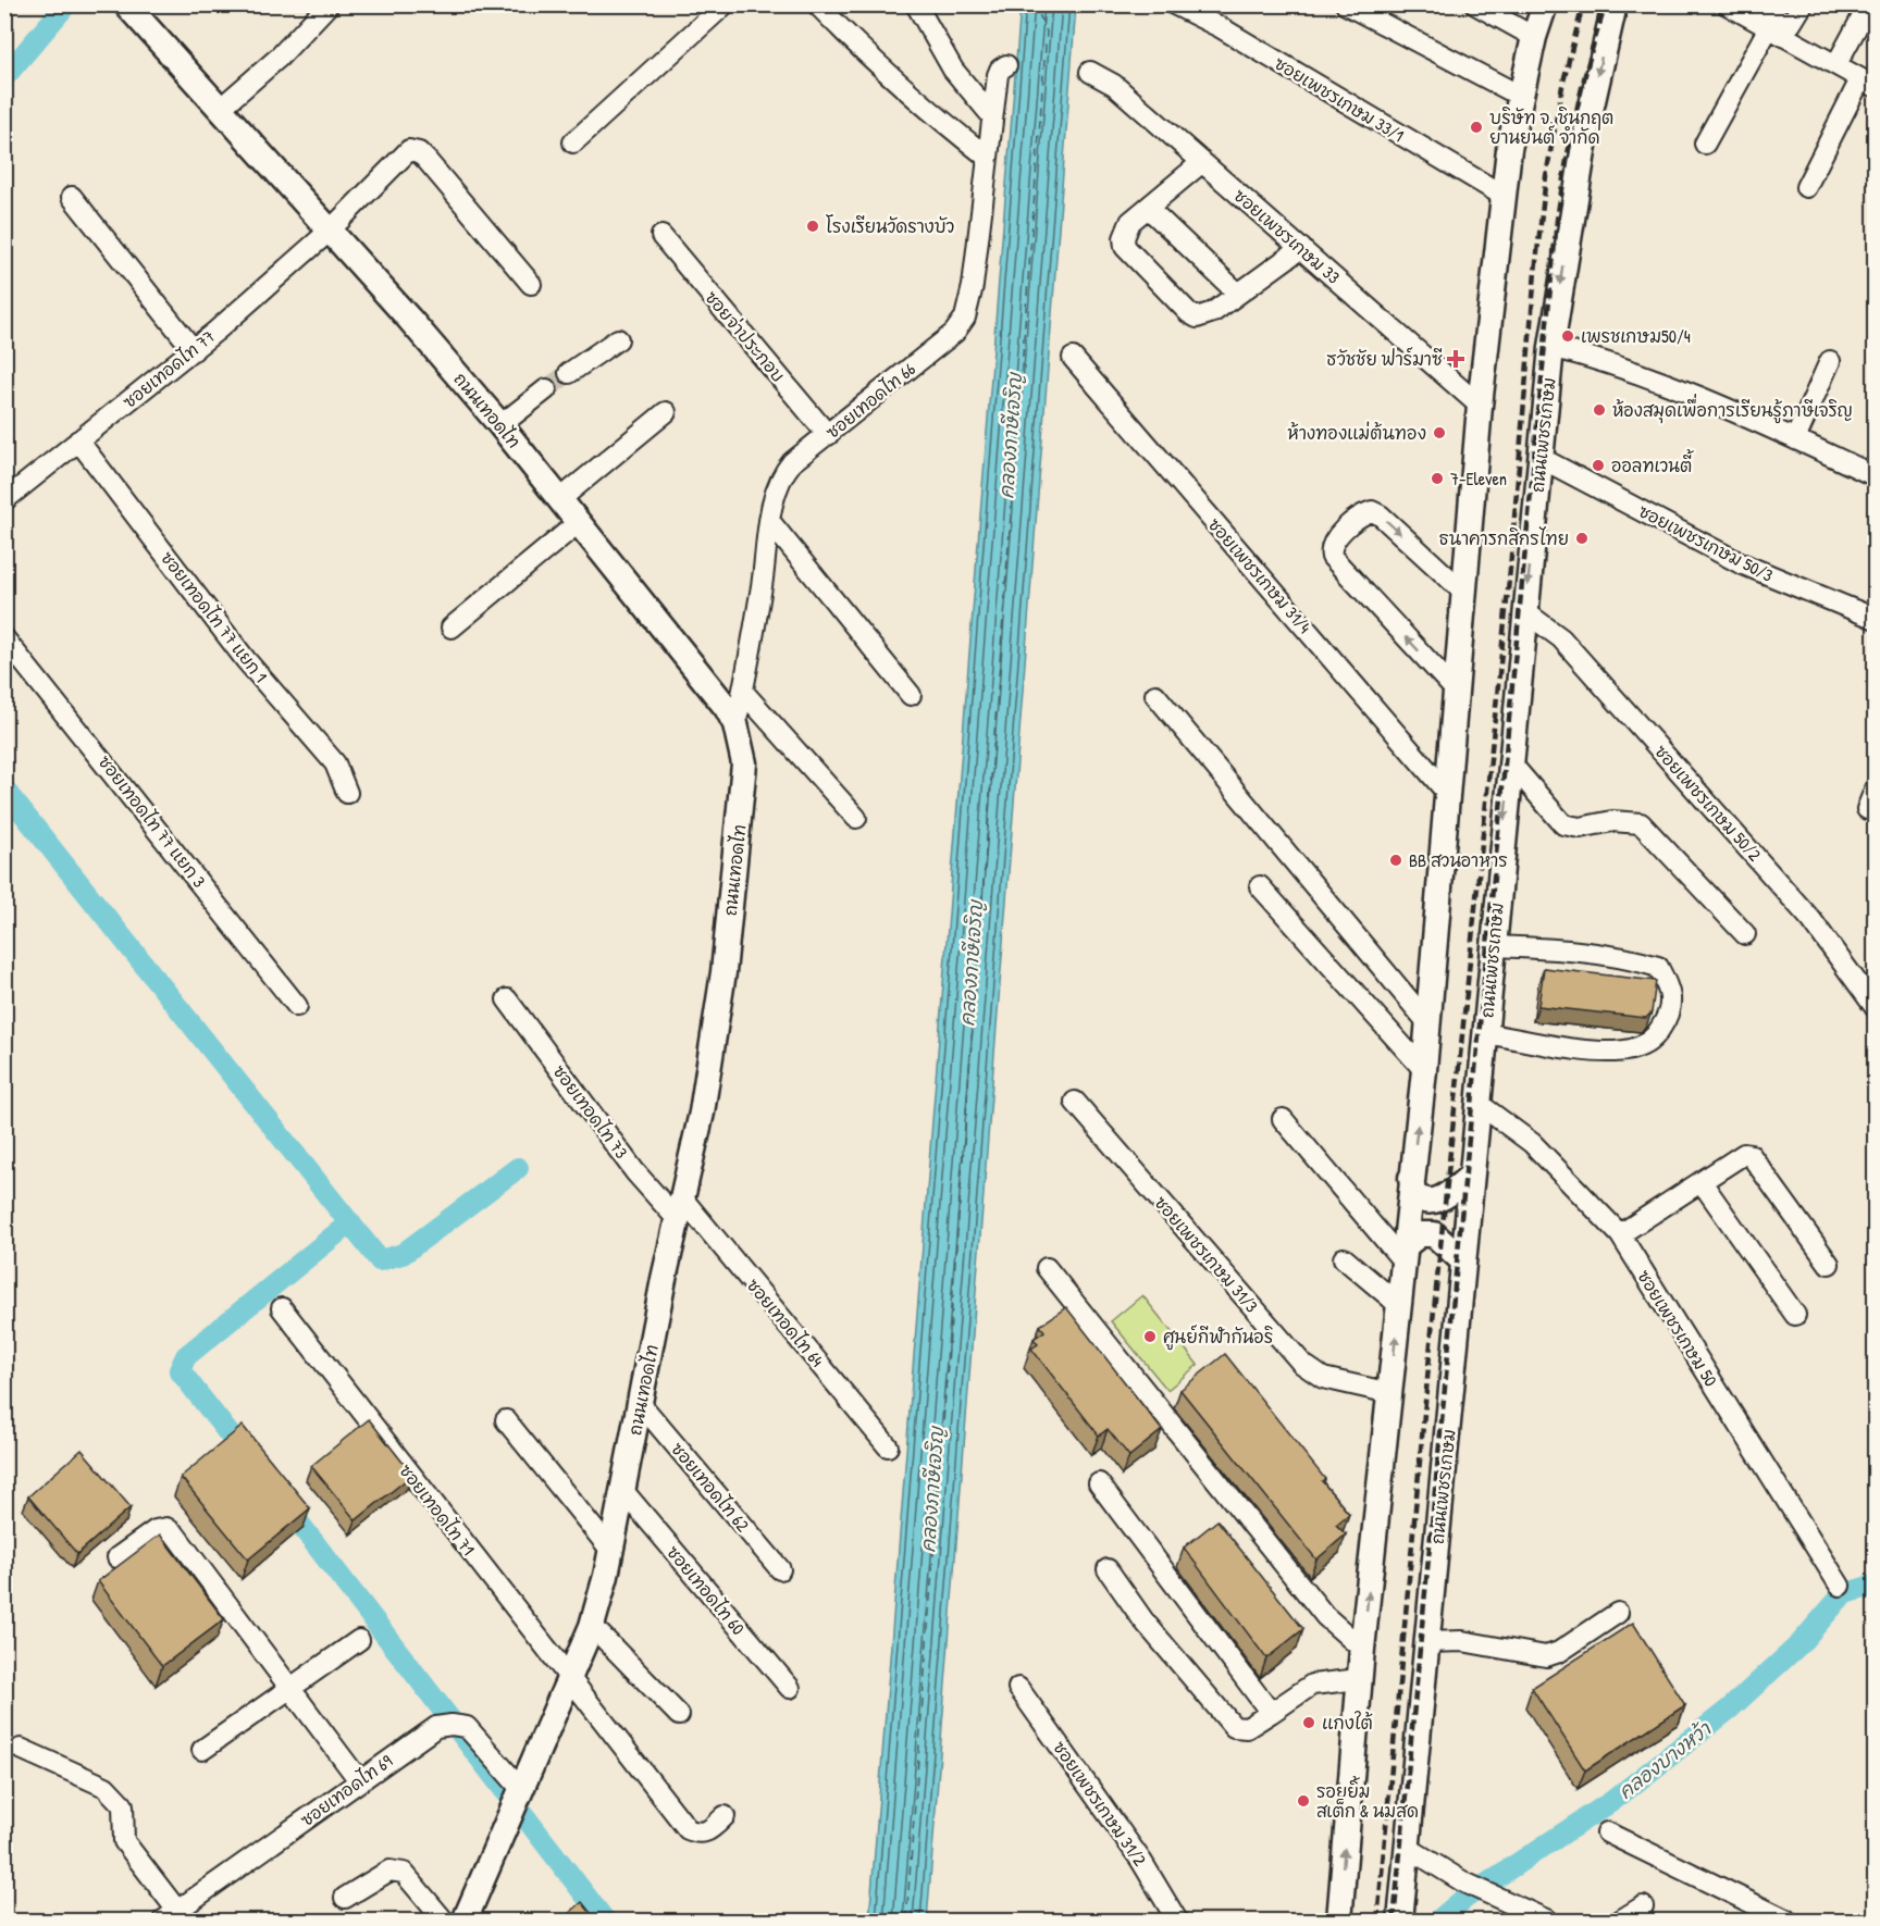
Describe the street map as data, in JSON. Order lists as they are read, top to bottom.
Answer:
{
  "streets": {
    "main road": ["ถนนเทอดไท", "ถนนเพชรเกษม"],
    "street": [
      "ซอยเพชรเกษม 33/1",
      "ซอยเพชรเกษม 33",
      "ซอยจ่าประกอบ",
      "ซอยเทอดไท 77",
      "ซอยเทอดไท 66",
      "ซอยเพชรเกษม 50/3",
      "ซอยเพชรเกษม 31/4",
      "ซอยเทอดไท 77 แยก 1",
      "ซอยเพชรเกษม 50/2",
      "ซอยเทอดไท 77 แยก 3",
      "ซอยเทอดไท 73",
      "ซอยเพชรเกษม 31/3",
      "ซอยเทอดไท 64",
      "ซอยเพชรเกษม 50",
      "ซอยเทอดไท 62",
      "ซอยเทอดไท 71",
      "ซอยเทอดไท 60",
      "ซอยเทอดไท 69",
      "ซอยเพชรเกษม 31/2"
    ]
  },
  "crossings": [
    ["ซอยจ่าประกอบ", "ซอยเทอดไท 66"],
    ["ซอยเทอดไท 77", "ถนนเทอดไท"],
    ["ซอยเทอดไท 77", "ซอยเทอดไท 77 แยก 1"],
    ["ซอยเทอดไท 66", "ถนนเทอดไท"],
    ["ถนนเทอดไท", "ซอยเทอดไท 73"],
    ["ถนนเทอดไท", "ซอยเทอดไท 64"],
    ["ถนนเทอดไท", "ซอยเทอดไท 62"],
    ["ถนนเทอดไท", "ซอยเทอดไท 71"],
    ["ถนนเทอดไท", "ซอยเทอดไท 60"],
    ["ถนนเทอดไท", "ซอยเทอดไท 69"],
    ["ถนนเพชรเกษม", "ซอยเพชรเกษม 50/3"],
    ["ถนนเพชรเกษม", "ซอยเพชรเกษม 50/2"],
    ["ถนนเพชรเกษม", "ซอยเพชรเกษม 50"],
    ["ซอยเทอดไท 73", "ซอยเทอดไท 64"]
  ],
  "water": ["คลองภาษีเจริญ", "คลองบางหว้า"],
  "places": {
    "other": [
      "บริษัท จ. ชินกฤต ยานยนต์ จำกัด",
      "โรงเรียนวัดรางบัว",
      "เพรชเกษม50/4",
      "ห้องสมุดเพื่อการเรียนรู้ภาษีเจริญ",
      "ห้างทองแม่ต้นทอง",
      "ออลทเวนตี้",
      "7-Eleven",
      "ธนาคารกสิกรไทย",
      "BB สวนอาหาร",
      "ศูนย์กีฬากันอริ",
      "แกงใต้",
      "รอยยิ้ม สเต็ก & นมสด"
    ],
    "health": ["ธวัชชัย ฟาร์มาซี"]
  }
}
